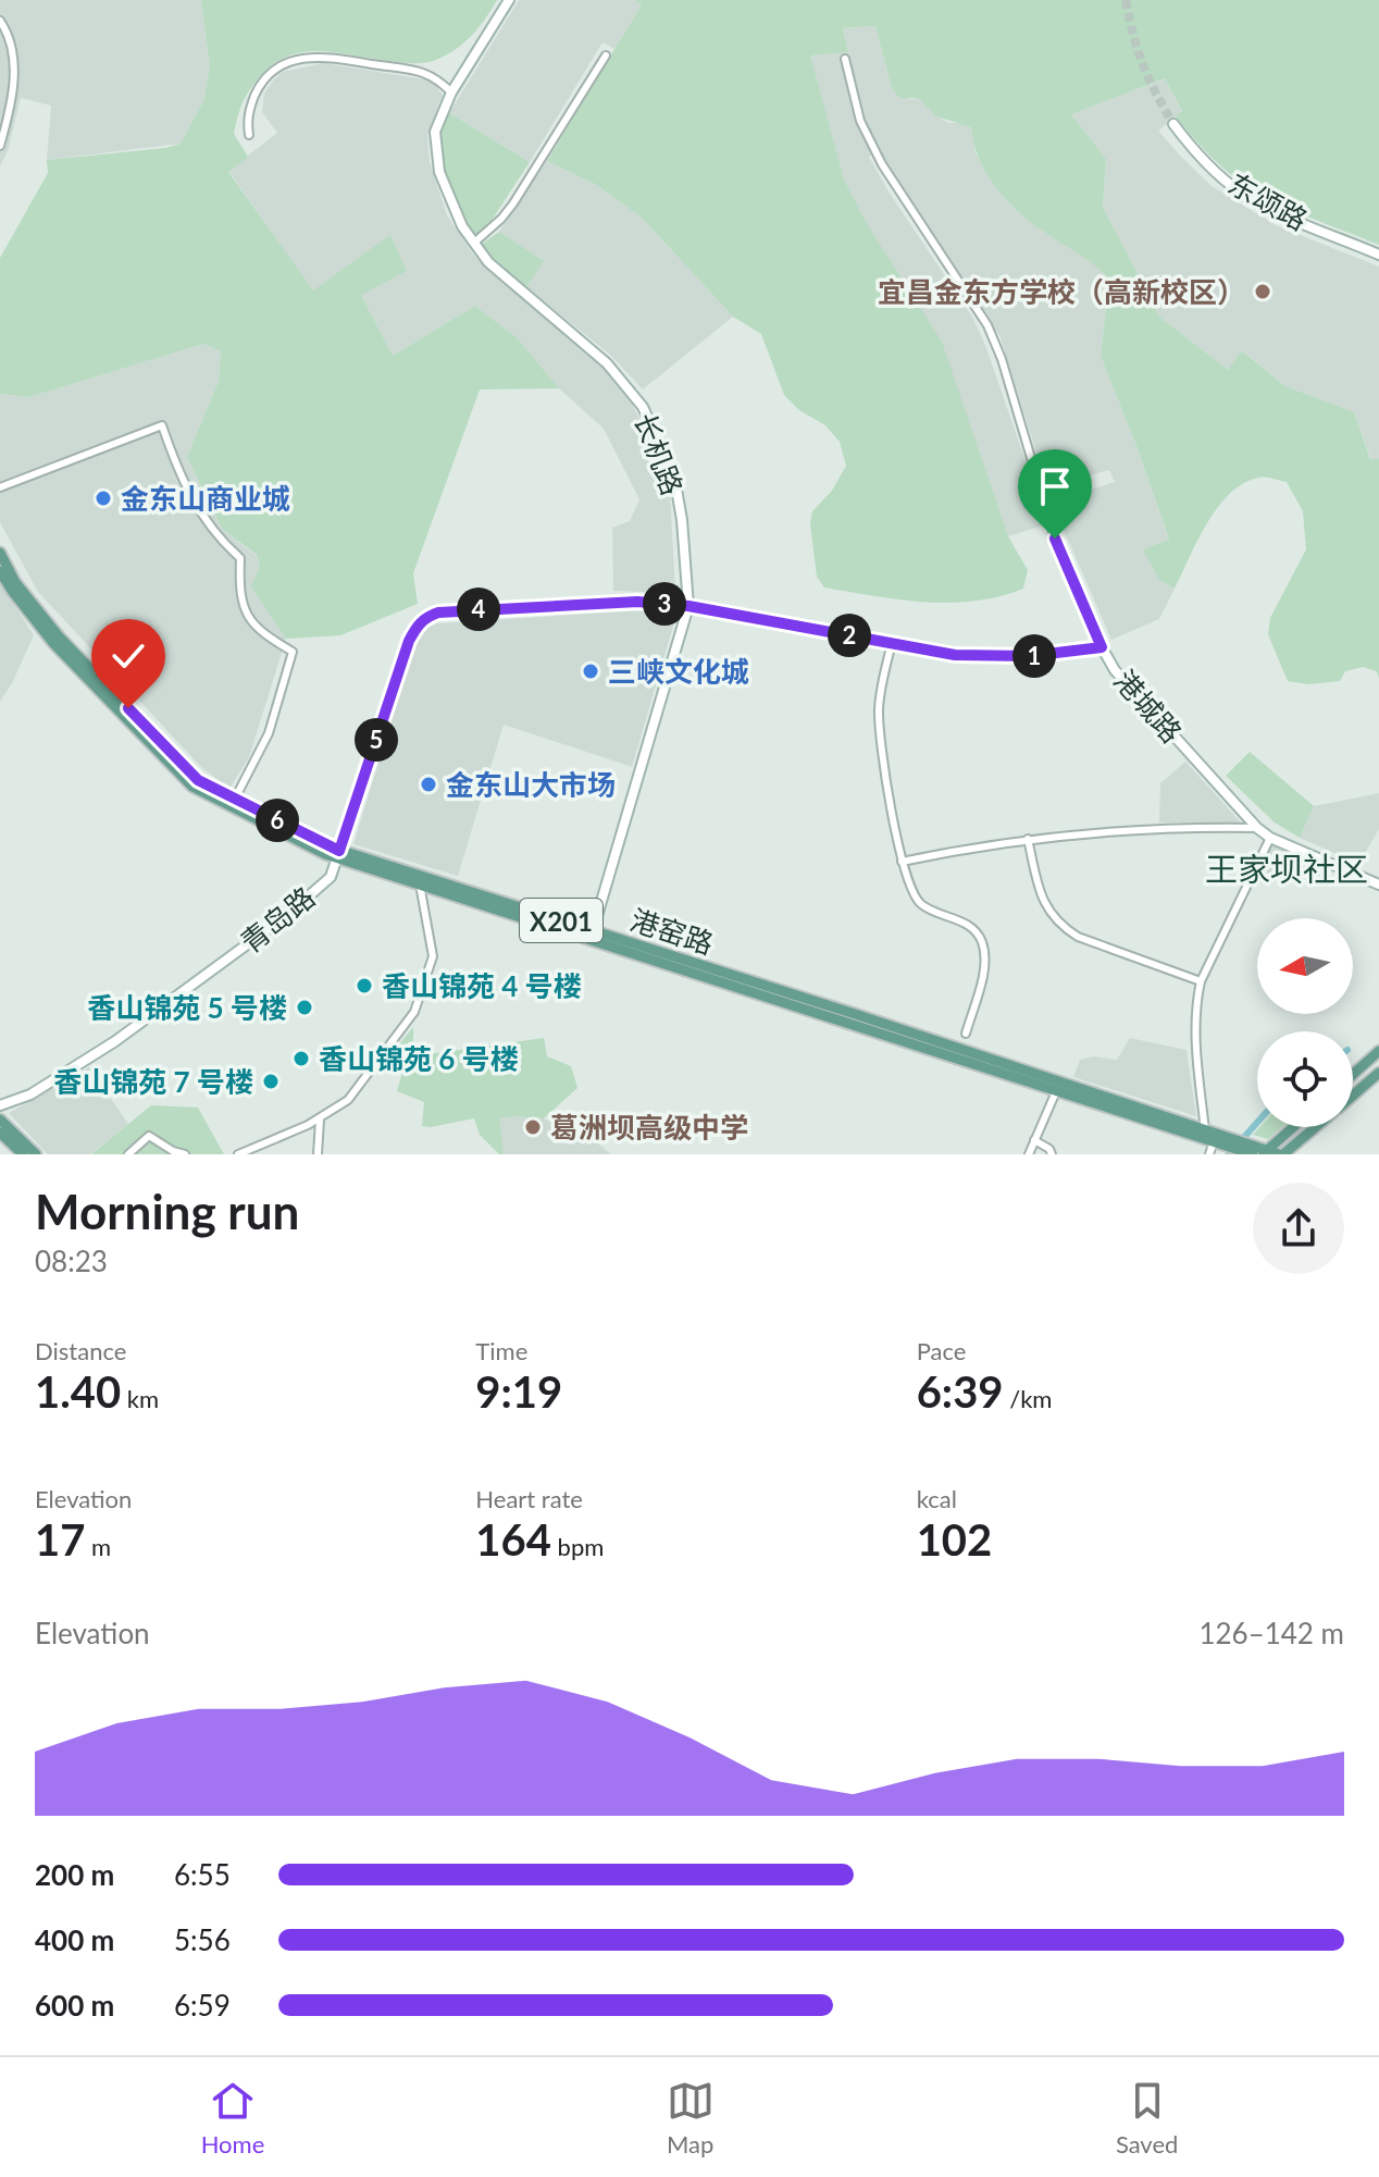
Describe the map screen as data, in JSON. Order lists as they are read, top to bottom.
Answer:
{
  "streets": {
    "main road": ["X201", "港窑路"],
    "street": [
      "东颂路",
      "长机路",
      "港城路",
      "青岛路"
    ]
  },
  "crossings": [
    ["长机路", "港城路"],
    ["长机路", "港窑路"],
    ["港城路", "青岛路"],
    ["青岛路", "港窑路"]
  ],
  "districts": ["王家坝社区"],
  "places": [
    "宜昌金东方学校（高新校区）",
    "金东山商业城",
    "三峡文化城",
    "金东山大市场",
    "香山锦苑 4 号楼",
    "香山锦苑 5 号楼",
    "香山锦苑 6 号楼",
    "香山锦苑 7 号楼",
    "葛洲坝高级中学"
  ],
  "north": "left",
  "page": {
    "pins": [
      "3",
      "4",
      "2",
      "1",
      "5",
      "6"
    ],
    "heading": ["Morning run", "08:23"],
    "stats": [
      ["Distance", "1.40 km"],
      ["Time", "9:19"],
      ["Pace", "6:39 /km"],
      ["Elevation", "17 m"],
      ["Heart rate", "164 bpm"],
      ["kcal", "102"]
    ],
    "chart": ["Elevation", "126–142 m"],
    "list": [
      {
        "name": "200 m",
        "note": "6:55"
      },
      {
        "name": "400 m",
        "note": "5:56"
      },
      {
        "name": "600 m",
        "note": "6:59"
      }
    ],
    "tabs": ["Home", "Map", "Saved"]
  }
}
